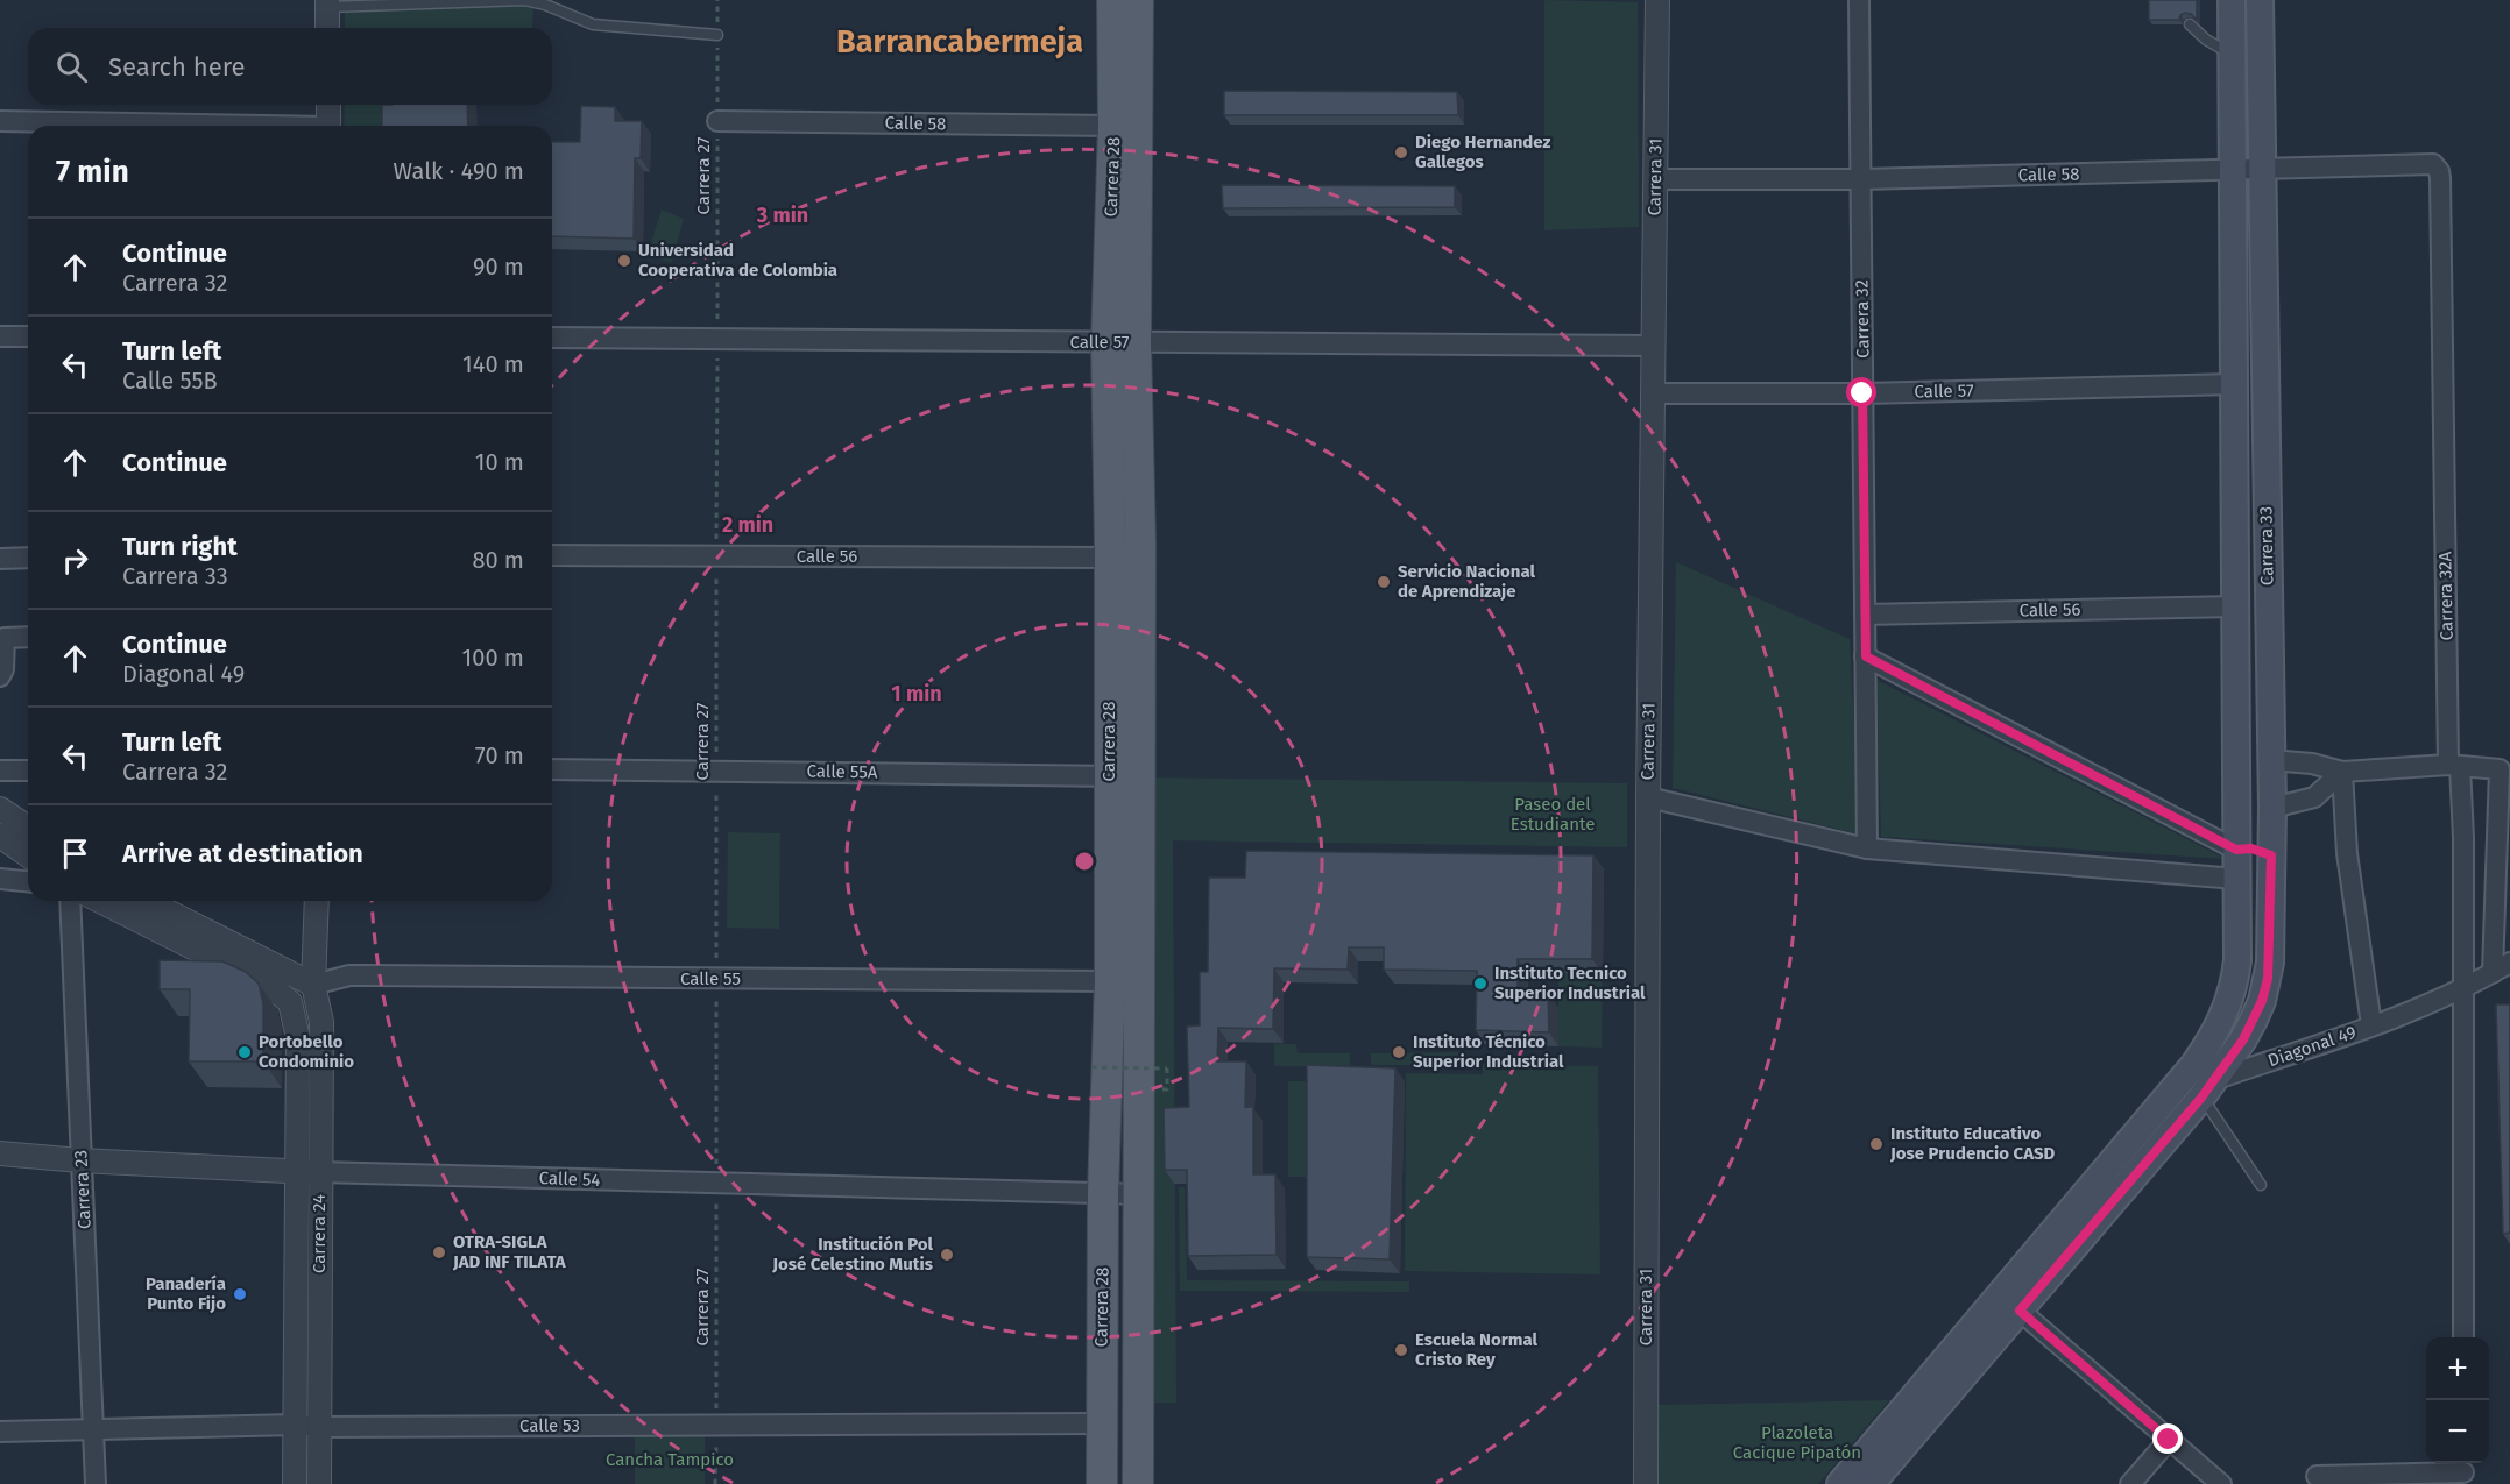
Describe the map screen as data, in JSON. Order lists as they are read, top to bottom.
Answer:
{
  "streets": {
    "main road": ["Carrera 28", "Carrera 33"],
    "street": [
      "Calle 58",
      "Carrera 31",
      "Carrera 32",
      "Calle 57",
      "Calle 56",
      "Carrera 32A",
      "Calle 55A",
      "Calle 55",
      "Diagonal 49",
      "Calle 54",
      "Carrera 23",
      "Carrera 24",
      "Calle 53"
    ],
    "path": ["Carrera 27"]
  },
  "crossings": [
    ["Calle 58", "Carrera 27"],
    ["Calle 58", "Carrera 28"],
    ["Calle 58", "Carrera 31"],
    ["Calle 58", "Carrera 32"],
    ["Calle 58", "Carrera 33"],
    ["Calle 58", "Carrera 32A"],
    ["Carrera 27", "Calle 57"],
    ["Carrera 27", "Calle 56"],
    ["Carrera 27", "Calle 55A"],
    ["Carrera 27", "Calle 55"],
    ["Carrera 27", "Calle 54"],
    ["Carrera 27", "Calle 53"],
    ["Carrera 28", "Calle 57"],
    ["Carrera 28", "Calle 56"],
    ["Carrera 28", "Calle 55A"],
    ["Carrera 28", "Calle 55"],
    ["Carrera 28", "Calle 54"],
    ["Carrera 28", "Calle 53"],
    ["Carrera 31", "Calle 57"],
    ["Carrera 32", "Calle 57"],
    ["Carrera 32", "Calle 56"],
    ["Calle 57", "Carrera 33"],
    ["Carrera 33", "Calle 56"],
    ["Carrera 33", "Diagonal 49"],
    ["Carrera 32A", "Diagonal 49"],
    ["Calle 55", "Carrera 24"],
    ["Calle 54", "Carrera 23"],
    ["Calle 54", "Carrera 24"],
    ["Carrera 23", "Calle 53"],
    ["Carrera 24", "Calle 53"]
  ],
  "districts": ["Barrancabermeja"],
  "parks": ["Paseo del Estudiante", "Plazoleta Cacique Pipatón", "Cancha Tampico"],
  "places": [
    "Diego Hernandez Gallegos",
    "Universidad Cooperativa de Colombia",
    "Servicio Nacional de Aprendizaje",
    "Instituto Tecnico Superior Industrial",
    "Portobello Condominio",
    "Instituto Técnico Superior Industrial",
    "Instituto Educativo Jose Prudencio CASD",
    "OTRA-SIGLA JAD INF TILATA",
    "Institución Pol José Celestino Mutis",
    "Panadería Punto Fijo",
    "Escuela Normal Cristo Rey"
  ],
  "page": {
    "search": "Search here",
    "heading": ["7 min", "Walk · 490 m"],
    "list": [
      ["Continue", "Carrera 32", "90 m"],
      ["Turn left", "Calle 55B", "140 m"],
      ["Continue", "10 m"],
      ["Turn right", "Carrera 33", "80 m"],
      ["Continue", "Diagonal 49", "100 m"],
      ["Turn left", "Carrera 32", "70 m"],
      "Arrive at destination"
    ],
    "map_buttons": ["+", "−"]
  },
  "rings": ["3 min", "2 min", "1 min"]
}
